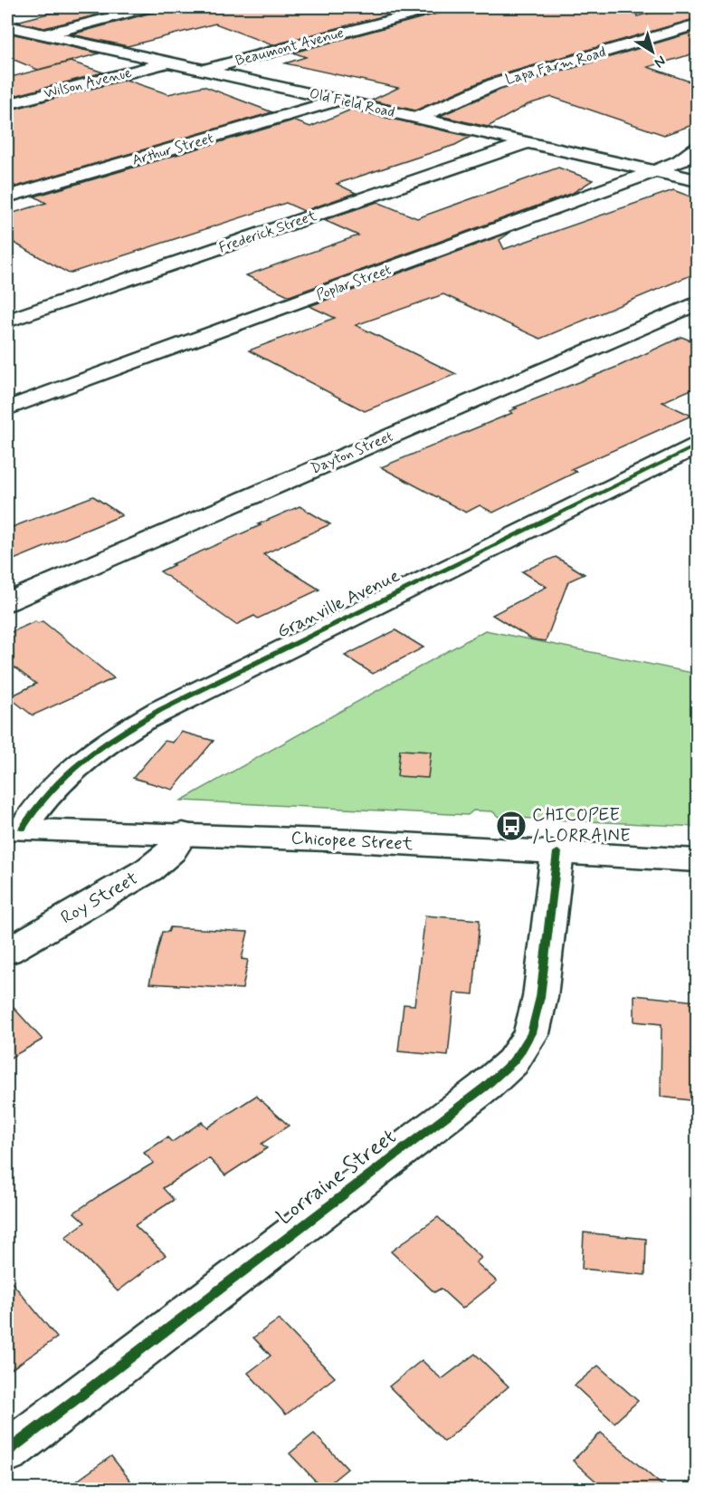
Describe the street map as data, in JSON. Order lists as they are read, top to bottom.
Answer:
{
  "streets": {
    "street": [
      "Beaumont Avenue",
      "Lapa Farm Road",
      "Wilson Avenue",
      "Old Field Road",
      "Arthur Street",
      "Frederick Street",
      "Poplar Street",
      "Dayton Street",
      "Granville Avenue",
      "Chicopee Street",
      "Roy Street",
      "Lorraine Street"
    ]
  },
  "crossings": [
    ["Beaumont Avenue", "Old Field Road"],
    ["Lapa Farm Road", "Old Field Road"],
    ["Wilson Avenue", "Old Field Road"],
    ["Old Field Road", "Arthur Street"],
    ["Old Field Road", "Frederick Street"],
    ["Old Field Road", "Poplar Street"],
    ["Granville Avenue", "Chicopee Street"],
    ["Chicopee Street", "Roy Street"],
    ["Chicopee Street", "Lorraine Street"]
  ],
  "places": {
    "bus stop": ["CHICOPEE / LORRAINE"]
  },
  "north": "bottom right"
}
